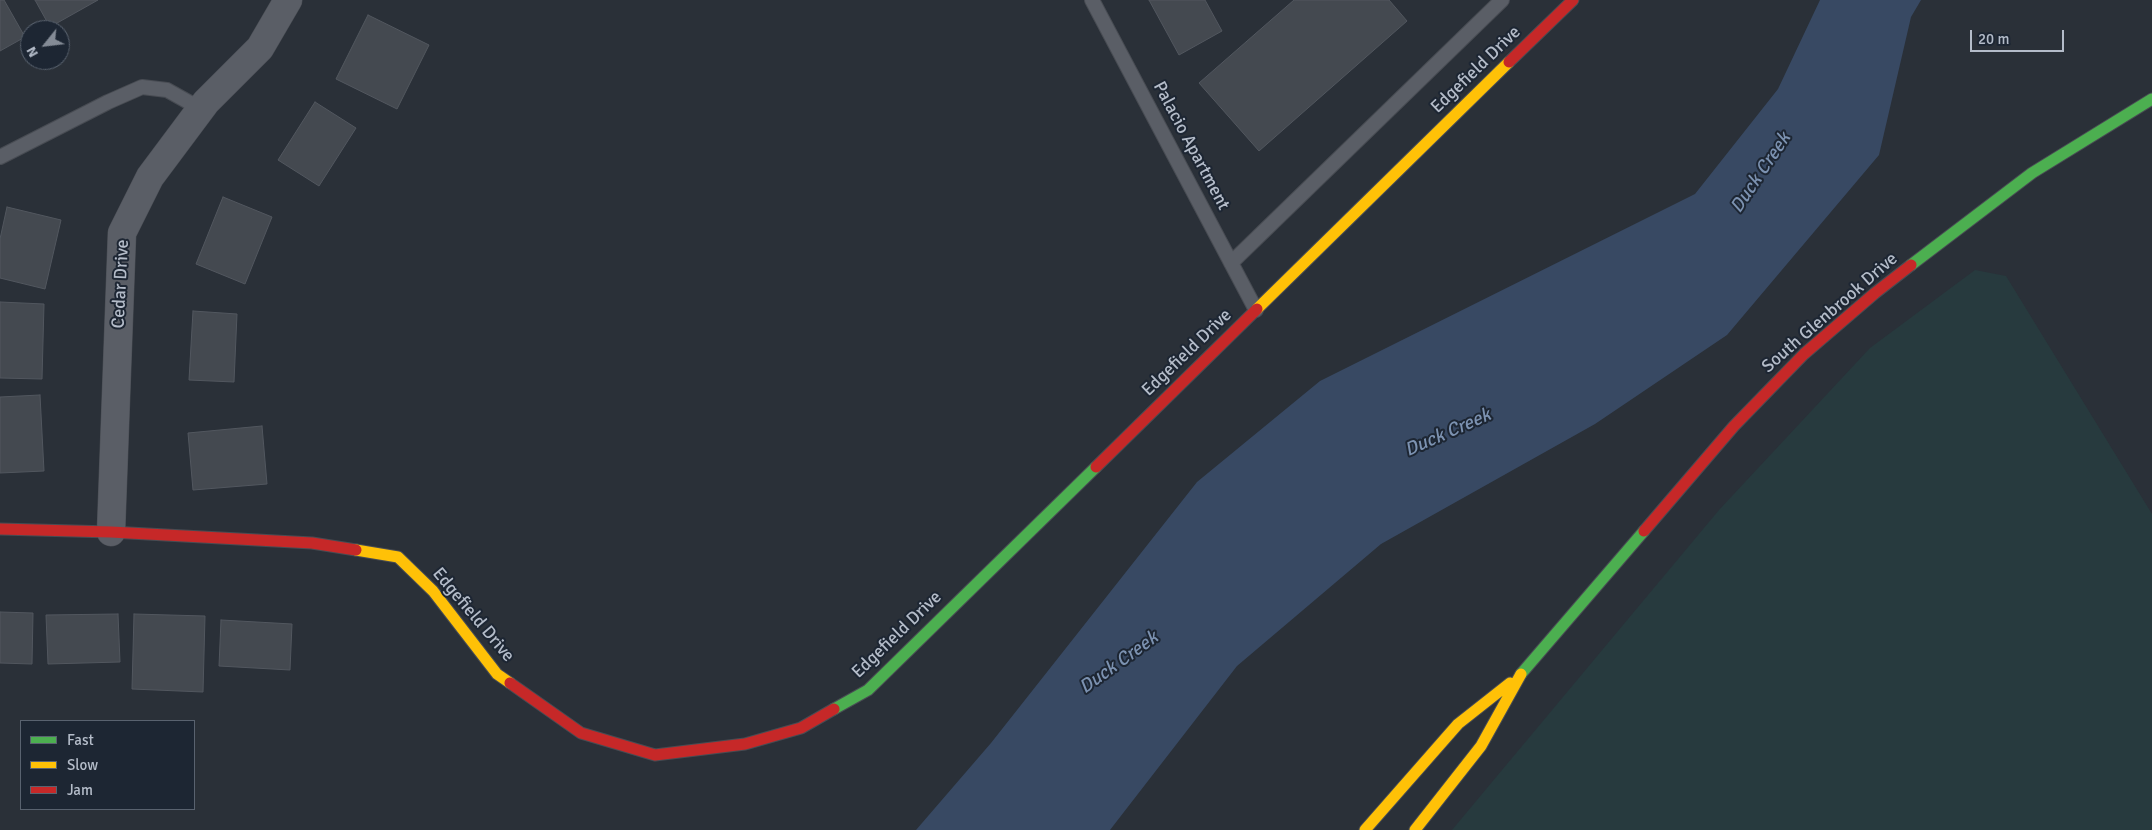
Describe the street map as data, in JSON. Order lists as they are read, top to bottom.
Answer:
{
  "streets": {
    "street": ["Edgefield Drive", "Cedar Drive", "South Glenbrook Drive"],
    "lane": ["Palacio Apartment"]
  },
  "crossings": [
    ["Edgefield Drive", "Palacio Apartment"],
    ["Edgefield Drive", "Cedar Drive"]
  ],
  "water": ["Duck Creek"],
  "legend": ["Fast", "Slow", "Jam"],
  "scale_bar": "20 m",
  "north": "bottom left"
}
